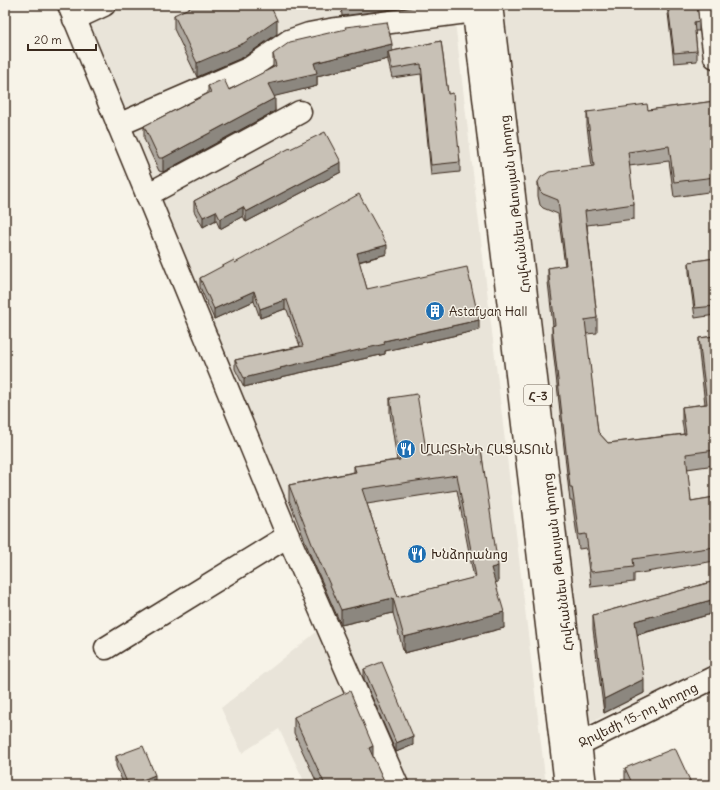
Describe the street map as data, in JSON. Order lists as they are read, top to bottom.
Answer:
{
  "streets": {
    "street": ["Հովհաննես Թևոսյան փողոց", "Հ-3", "Ջրվեժի 15-րդ փողոց"]
  },
  "crossings": [
    ["Հովհաննես Թևոսյան փողոց", "Ջրվեժի 15-րդ փողոց"]
  ],
  "places": {
    "building": ["Astafyan Hall"],
    "restaurant": ["ՄԱՐՏԻՆԻ ՀԱՑԱՏՈւՆ", "Խնձորանոց"]
  },
  "scale_bar": "20 m"
}
